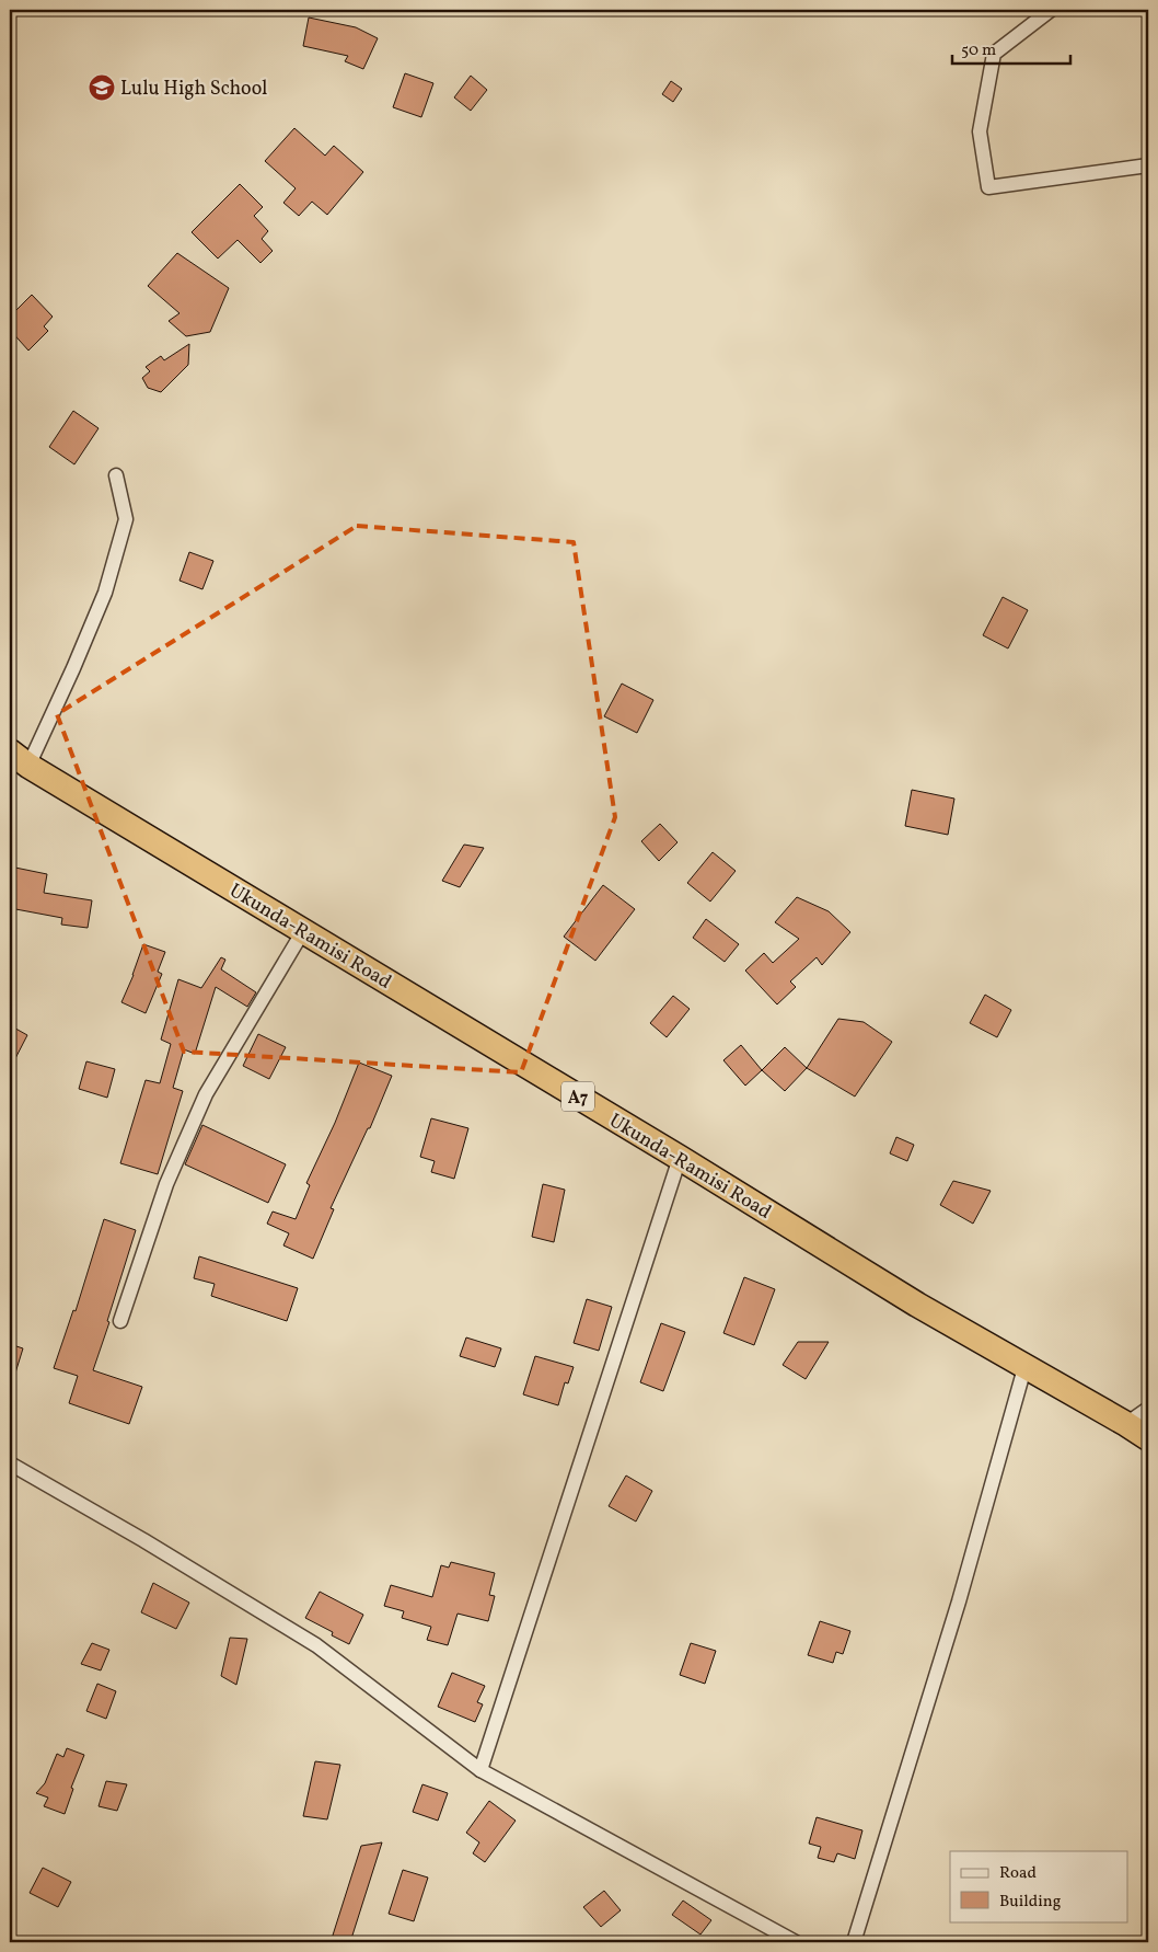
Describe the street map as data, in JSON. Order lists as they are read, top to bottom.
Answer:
{
  "streets": {
    "highway": ["Ukunda-Ramisi Road", "A7"]
  },
  "places": {
    "school or university": ["Lulu High School"]
  },
  "legend": ["Road", "Building"],
  "scale_bar": "50 m"
}
